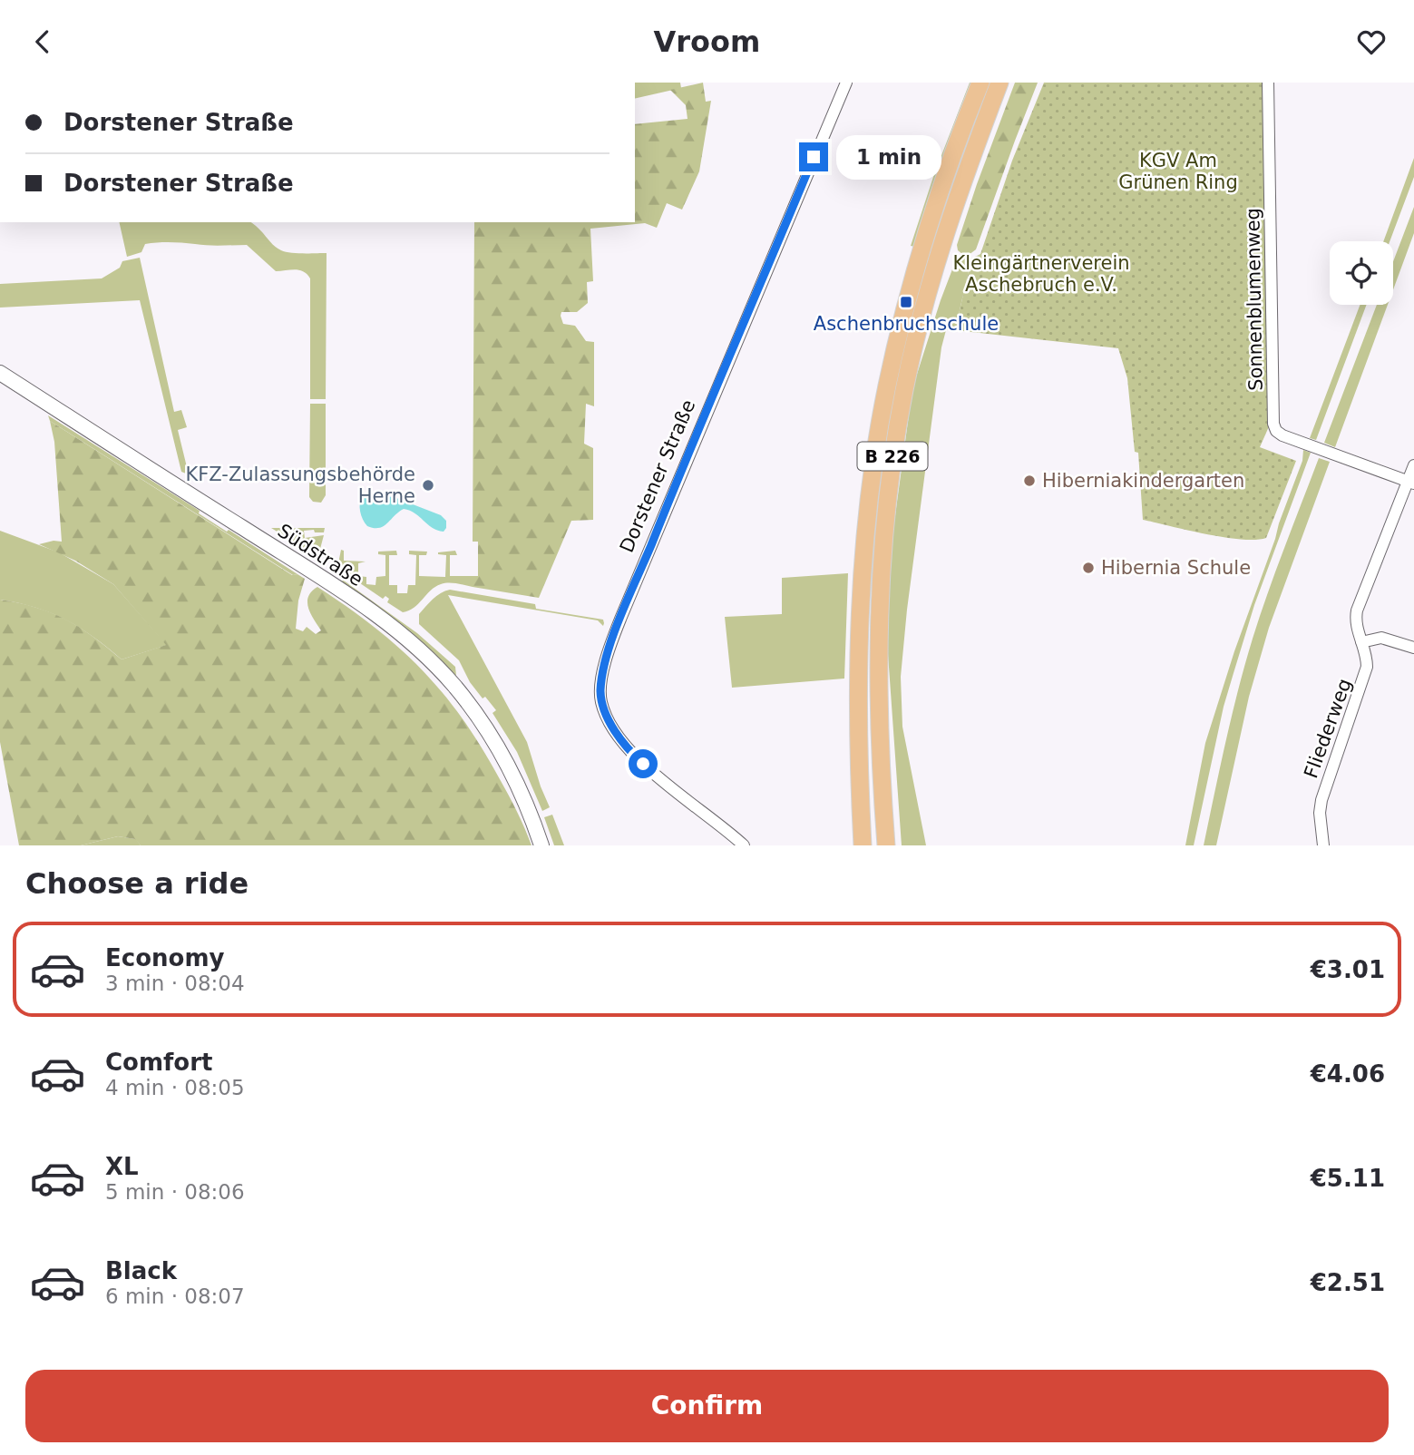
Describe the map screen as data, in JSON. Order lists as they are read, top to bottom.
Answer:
{
  "streets": {
    "main road": ["B 226"],
    "street": [
      "Sonnenblumenweg",
      "Dorstener Straße",
      "Südstraße",
      "Fliederweg"
    ]
  },
  "crossings": [
    ["Sonnenblumenweg", "Fliederweg"]
  ],
  "parks": ["KGV Am Grünen Ring", "Kleingärtnerverein Aschebruch e.V."],
  "places": {
    "transit": ["Aschenbruchschule"],
    "other": ["Hiberniakindergarten", "KFZ-Zulassungsbehörde Herne", "Hibernia Schule"]
  },
  "page": {
    "header": "Vroom",
    "banner": ["Dorstener Straße", "Dorstener Straße"],
    "bubble": "1 min",
    "heading": "Choose a ride",
    "list": [
      {
        "name": "Economy",
        "note": "3 min · 08:04",
        "value": "€3.01"
      },
      {
        "name": "Comfort",
        "note": "4 min · 08:05",
        "value": "€4.06"
      },
      {
        "name": "XL",
        "note": "5 min · 08:06",
        "value": "€5.11"
      },
      {
        "name": "Black",
        "note": "6 min · 08:07",
        "value": "€2.51"
      }
    ],
    "buttons": "Confirm"
  }
}
